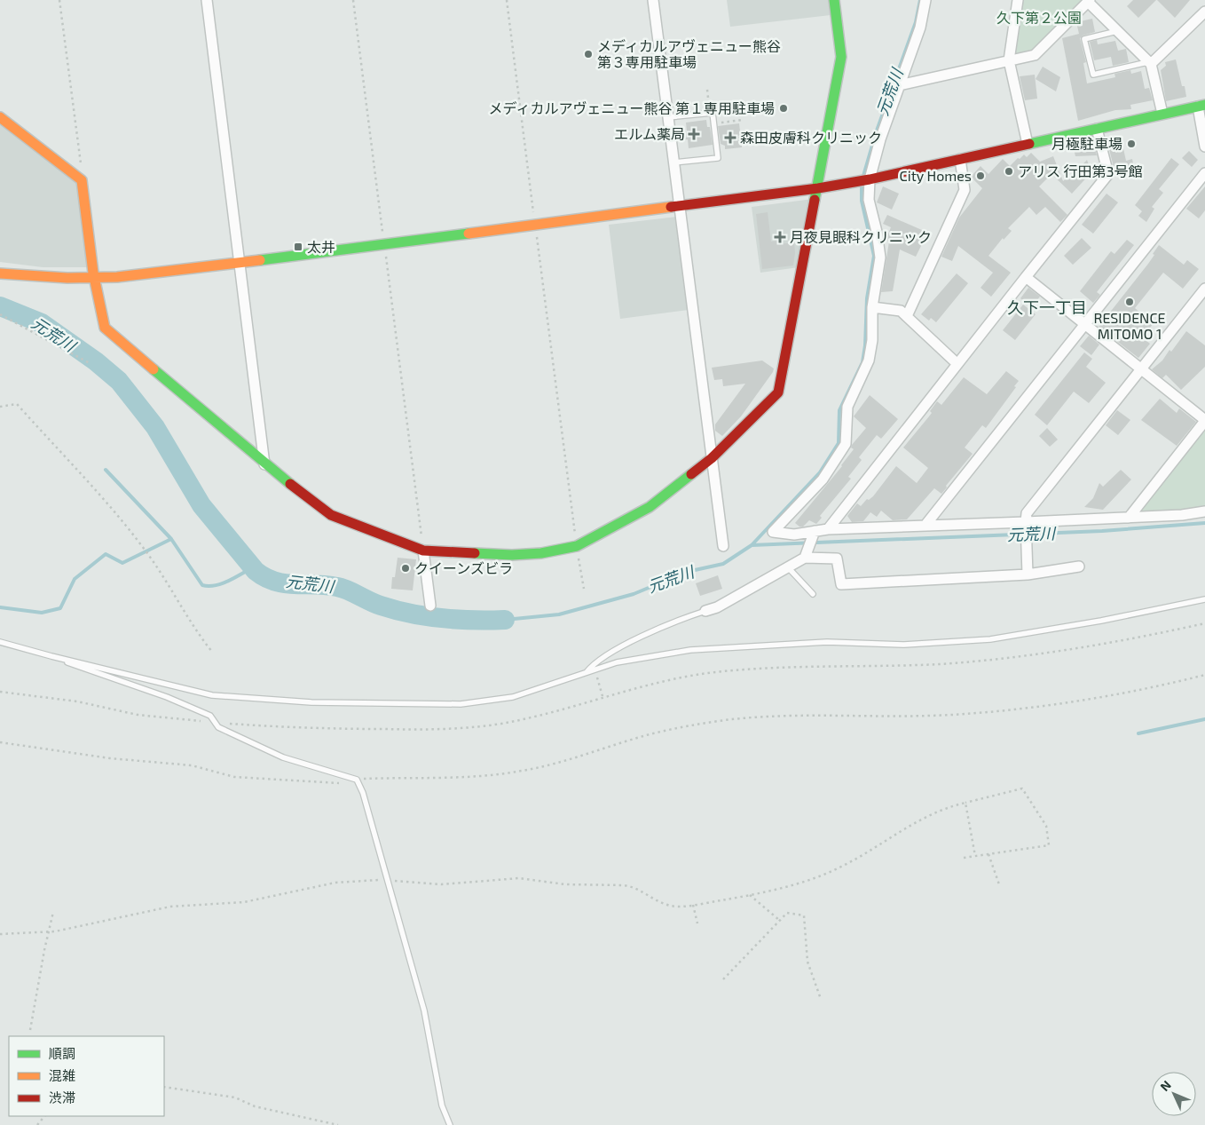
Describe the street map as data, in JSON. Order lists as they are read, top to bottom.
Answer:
{
  "districts": ["久下一丁目"],
  "water": ["元荒川"],
  "parks": ["久下第２公園"],
  "places": {
    "other": [
      "メディカルアヴェニュー熊谷 第３専用駐車場",
      "メディカルアヴェニュー熊谷 第１専用駐車場",
      "月極駐車場",
      "アリス 行田第3号館",
      "City Homes",
      "RESIDENCE MITOMO 1",
      "クイーンズビラ"
    ],
    "health": ["エルム薬局", "森田皮膚科クリニック", "月夜見眼科クリニック"],
    "transit": ["太井"]
  },
  "legend": ["順調", "混雑", "渋滞"],
  "north": "top left"
}
